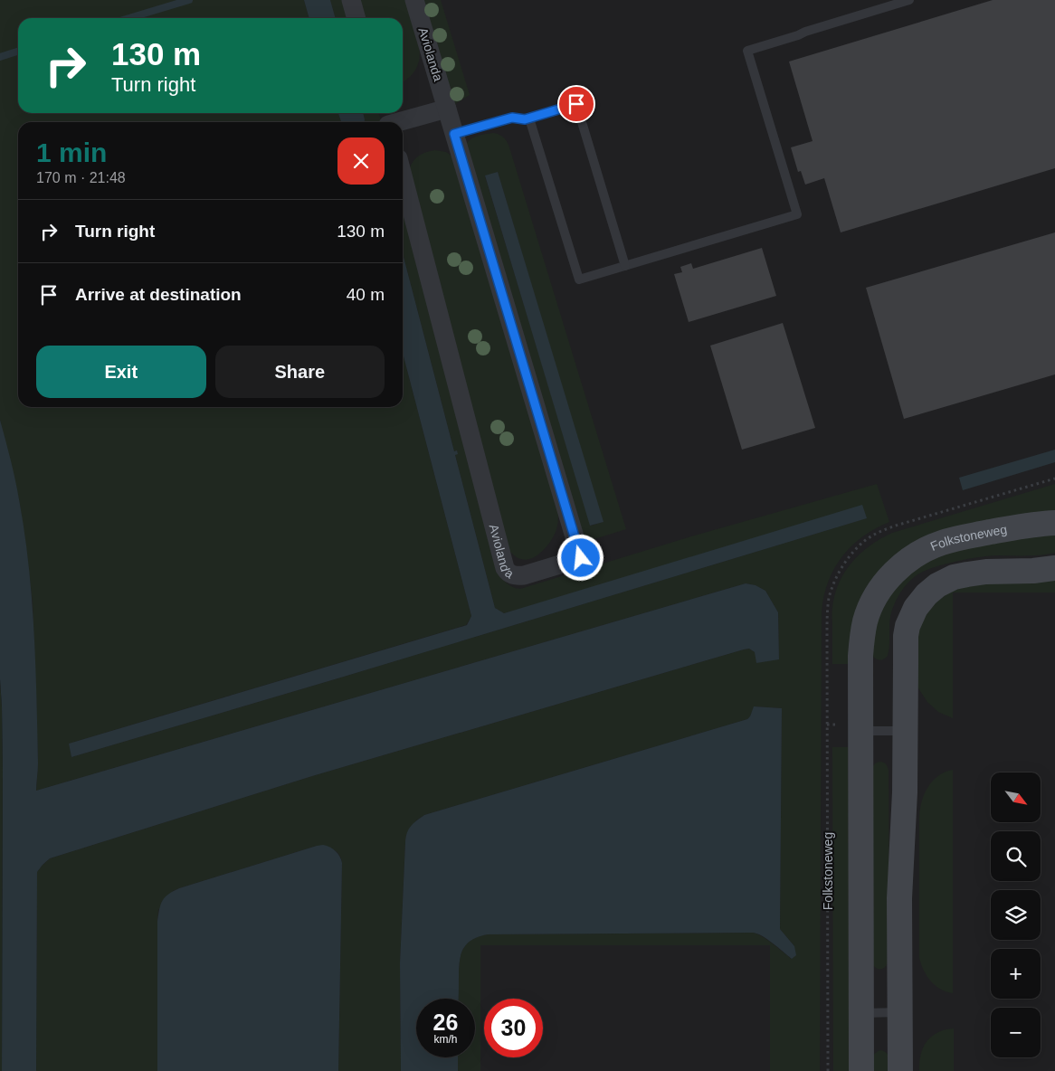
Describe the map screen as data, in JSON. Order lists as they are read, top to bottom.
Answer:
{
  "streets": {
    "street": ["Aviolanda", "Folkstoneweg"]
  },
  "north": "bottom right",
  "page": {
    "turn": ["130 m", "Turn right"],
    "heading": ["1 min", "170 m · 21:48"],
    "list": [
      {
        "name": "Turn right",
        "value": "130 m"
      },
      {
        "name": "Arrive at destination",
        "value": "40 m"
      }
    ],
    "buttons": ["Exit", "Share"],
    "map_buttons": ["+", "−"],
    "speed": "26 km/h",
    "limit": "30"
  }
}
